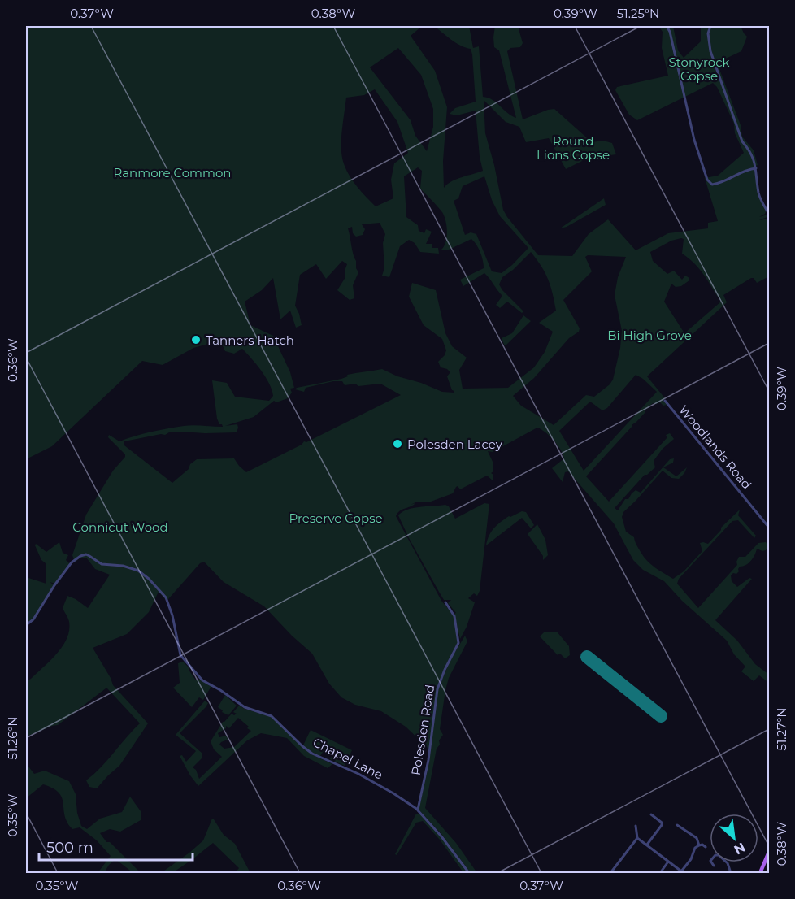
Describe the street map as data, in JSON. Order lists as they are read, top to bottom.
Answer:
{
  "streets": {
    "street": ["Woodlands Road", "Polesden Road", "Chapel Lane"]
  },
  "crossings": [
    ["Polesden Road", "Chapel Lane"]
  ],
  "parks": [
    "Stonyrock Copse",
    "Round Lions Copse",
    "Ranmore Common",
    "Bi High Grove",
    "Preserve Copse",
    "Connicut Wood"
  ],
  "places": ["Tanners Hatch", "Polesden Lacey"],
  "scale_bar": "500 m",
  "north": "bottom right",
  "coordinates": [
    "0.37°W",
    "0.38°W",
    "0.39°W",
    "51.25°N",
    "0.36°W",
    "51.27°N",
    "51.26°N",
    "0.35°W"
  ]
}
